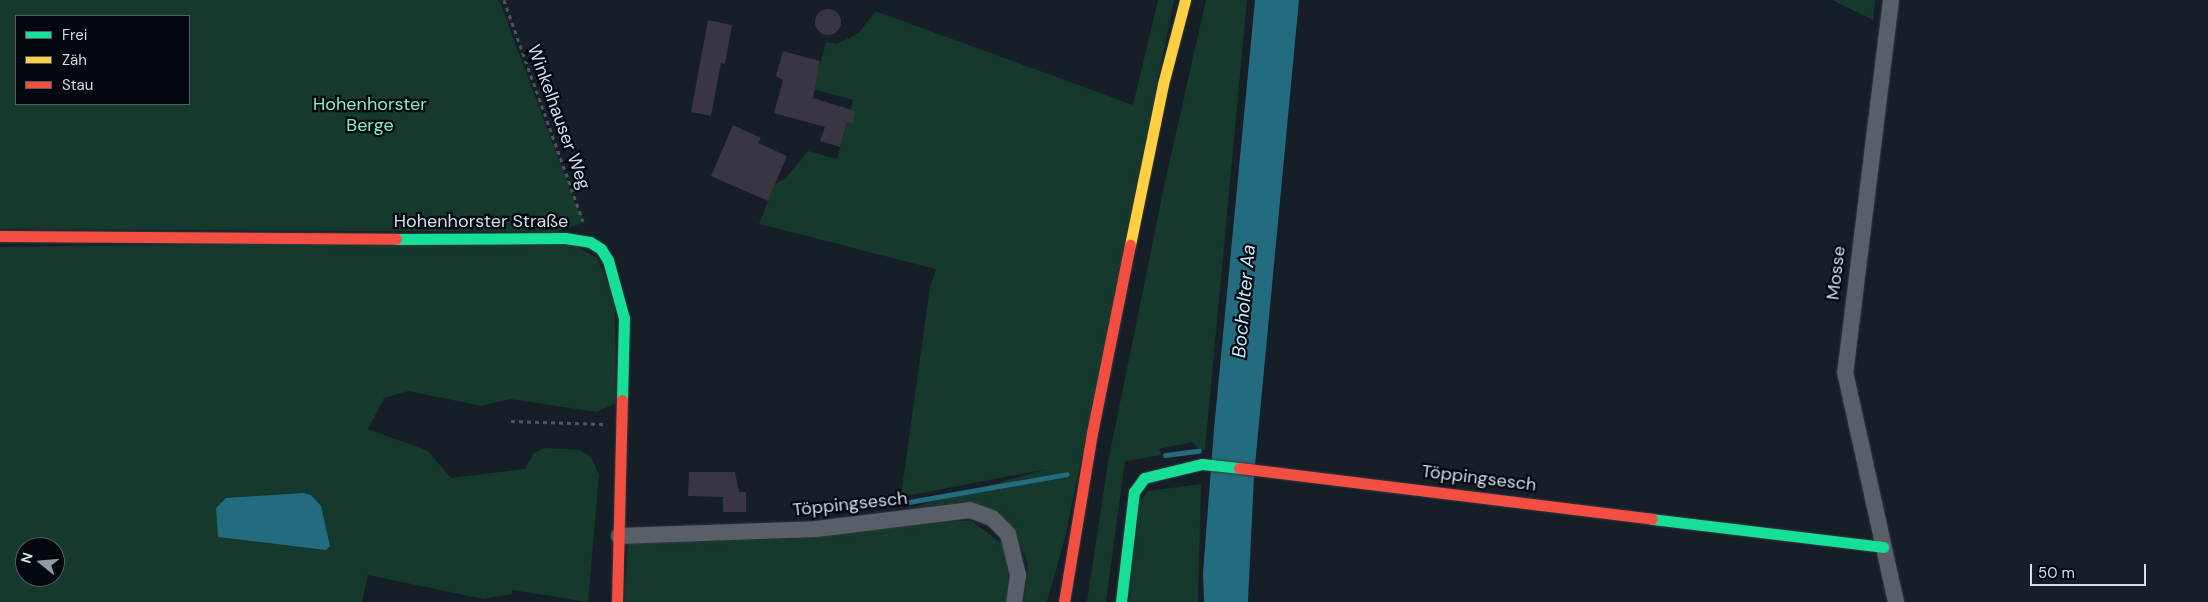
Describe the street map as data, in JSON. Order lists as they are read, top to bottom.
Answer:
{
  "streets": {
    "main road": ["Hohenhorster Straße", "Töppingsesch"],
    "street": ["Mosse"],
    "path": ["Winkelhauser Weg"]
  },
  "crossings": [
    ["Winkelhauser Weg", "Hohenhorster Straße"],
    ["Hohenhorster Straße", "Töppingsesch"],
    ["Mosse", "Töppingsesch"]
  ],
  "water": ["Bocholter Aa"],
  "parks": ["Hohenhorster Berge"],
  "legend": ["Frei", "Zäh", "Stau"],
  "scale_bar": "50 m",
  "north": "left"
}
